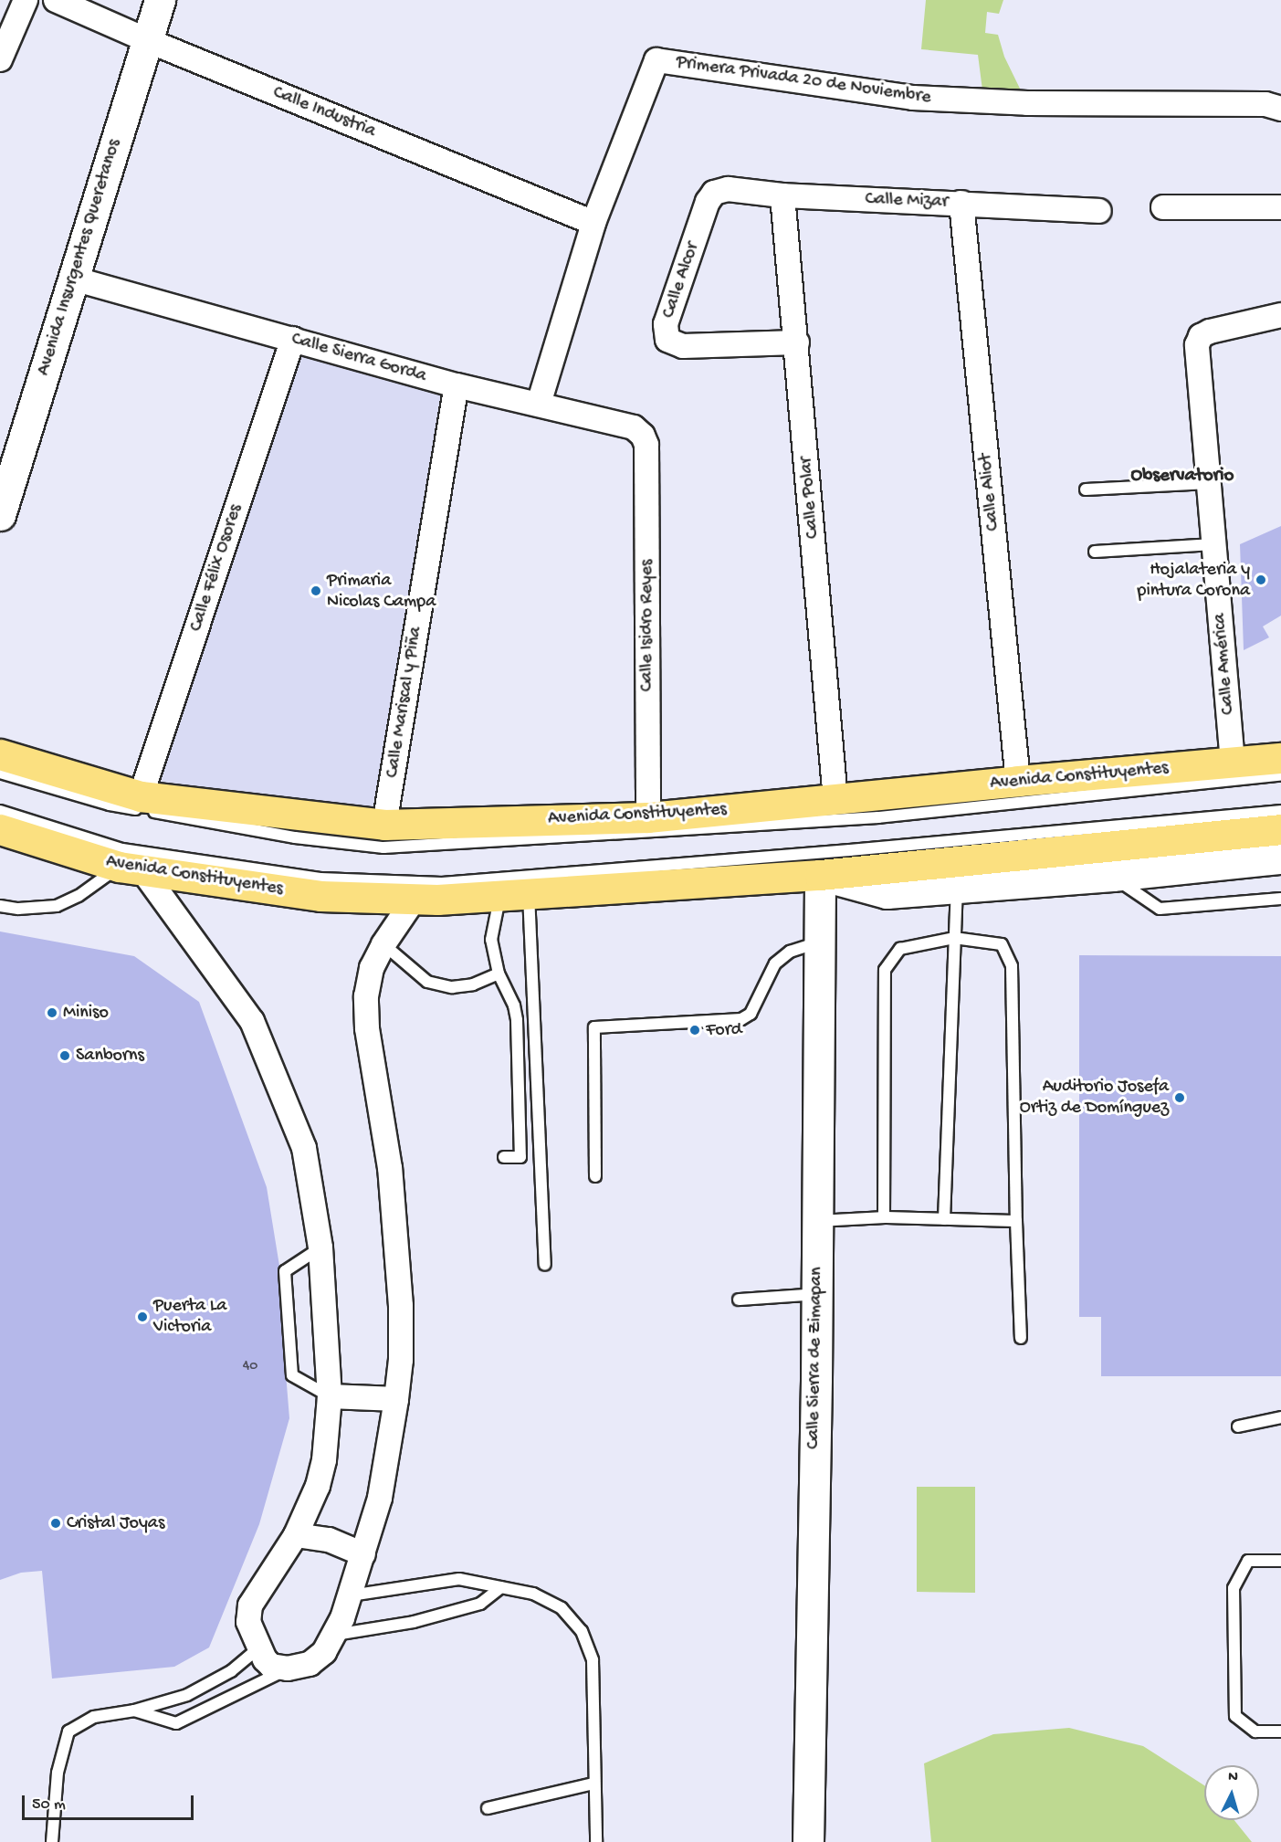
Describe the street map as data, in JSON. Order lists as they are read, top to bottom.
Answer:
{
  "streets": {
    "main road": ["Avenida Constituyentes"],
    "street": [
      "Primera Privada 20 de Noviembre",
      "Calle Industria",
      "Calle Mizar",
      "Avenida Insurgentes Queretanos",
      "Calle Alcor",
      "Calle Sierra Gorda",
      "Calle Aliot",
      "Calle Polar",
      "Calle Félix Osores",
      "Calle Isidro Reyes",
      "Calle América",
      "Calle Mariscal y Piña",
      "Calle Sierra de Zimapan"
    ]
  },
  "crossings": [
    ["Primera Privada 20 de Noviembre", "Calle Industria"],
    ["Primera Privada 20 de Noviembre", "Calle Sierra Gorda"],
    ["Calle Industria", "Avenida Insurgentes Queretanos"],
    ["Calle Mizar", "Calle Alcor"],
    ["Calle Mizar", "Calle Aliot"],
    ["Calle Mizar", "Calle Polar"],
    ["Avenida Insurgentes Queretanos", "Calle Sierra Gorda"],
    ["Calle Alcor", "Calle Polar"],
    ["Calle Sierra Gorda", "Calle Félix Osores"],
    ["Calle Sierra Gorda", "Calle Isidro Reyes"],
    ["Calle Sierra Gorda", "Calle Mariscal y Piña"],
    ["Calle Aliot", "Avenida Constituyentes"],
    ["Calle Polar", "Avenida Constituyentes"],
    ["Calle Félix Osores", "Avenida Constituyentes"],
    ["Calle Isidro Reyes", "Avenida Constituyentes"],
    ["Calle América", "Avenida Constituyentes"],
    ["Calle Mariscal y Piña", "Avenida Constituyentes"],
    ["Avenida Constituyentes", "Calle Sierra de Zimapan"]
  ],
  "districts": ["Observatorio"],
  "places": [
    "Hojalateria y pintura Corona",
    "Primaria Nicolas Campa",
    "Miniso",
    "Ford",
    "Sanborns",
    "Auditorio Josefa Ortiz de Domínguez",
    "Puerta La Victoria",
    "Cristal Joyas"
  ],
  "house_numbers": ["40"],
  "scale_bar": "50 m",
  "north": "top"
}
